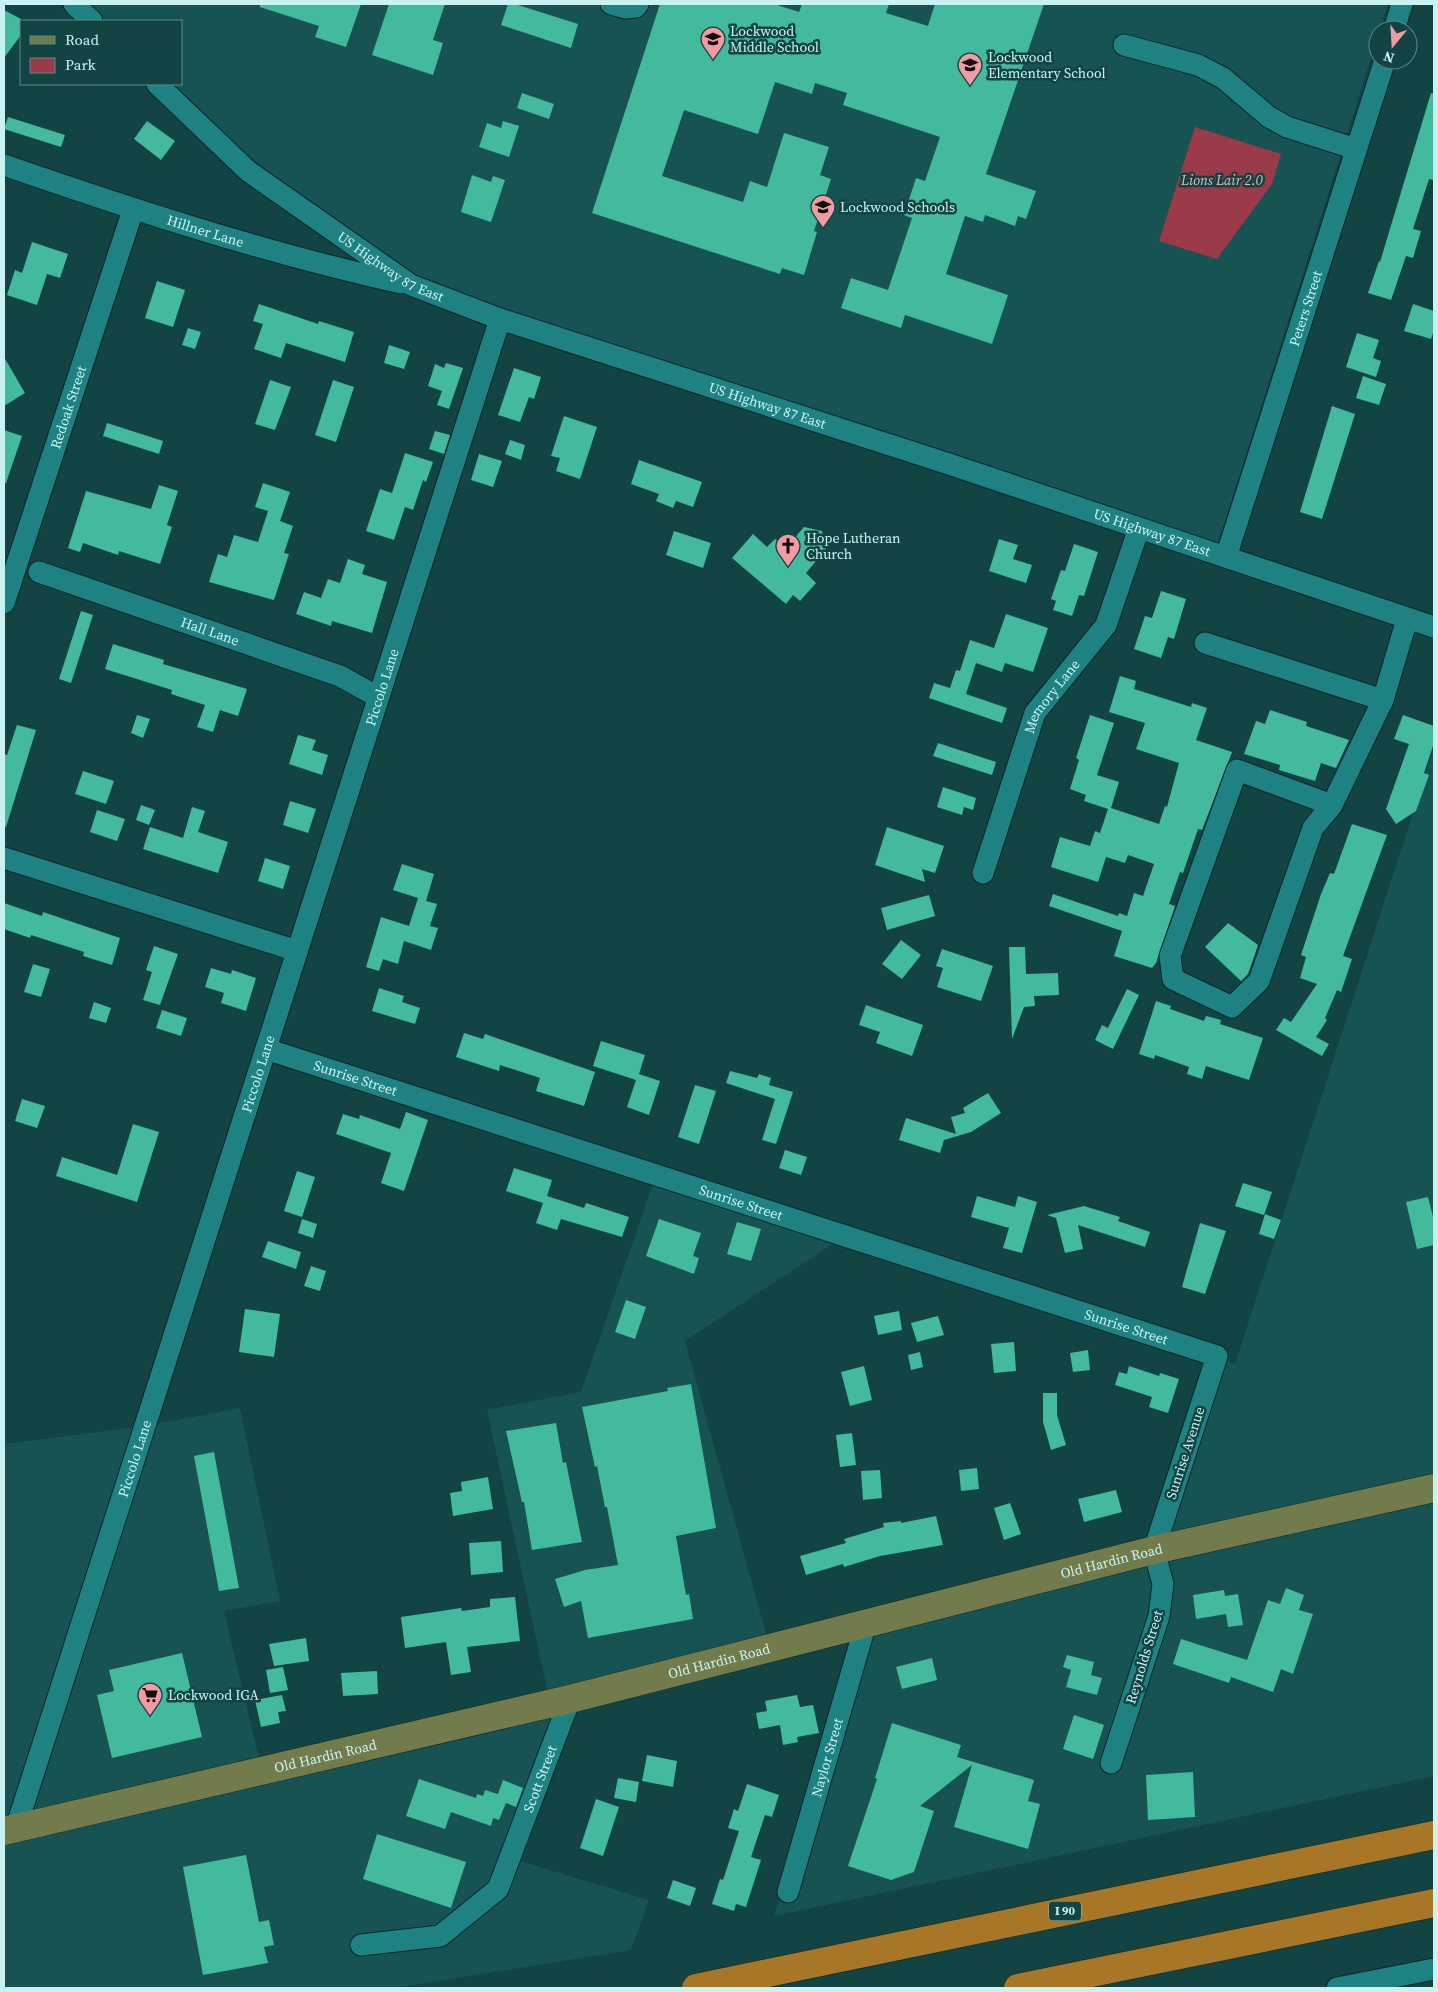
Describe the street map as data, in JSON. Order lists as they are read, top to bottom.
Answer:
{
  "streets": {
    "highway": ["I 90"],
    "main road": ["Old Hardin Road"],
    "street": [
      "Hillner Lane",
      "US Highway 87 East",
      "Peters Street",
      "Redoak Street",
      "Hall Lane",
      "Piccolo Lane",
      "Memory Lane",
      "Sunrise Street",
      "Sunrise Avenue",
      "Reynolds Street",
      "Naylor Street",
      "Scott Street"
    ]
  },
  "crossings": [
    ["Hillner Lane", "US Highway 87 East"],
    ["Hillner Lane", "Redoak Street"],
    ["US Highway 87 East", "Peters Street"],
    ["US Highway 87 East", "Piccolo Lane"],
    ["US Highway 87 East", "Memory Lane"],
    ["Hall Lane", "Piccolo Lane"],
    ["Piccolo Lane", "Sunrise Street"],
    ["Piccolo Lane", "Old Hardin Road"],
    ["Sunrise Street", "Sunrise Avenue"],
    ["Sunrise Avenue", "Old Hardin Road"],
    ["Sunrise Avenue", "Reynolds Street"],
    ["Old Hardin Road", "Reynolds Street"],
    ["Old Hardin Road", "Naylor Street"],
    ["Old Hardin Road", "Scott Street"]
  ],
  "parks": ["Lions Lair 2.0"],
  "places": {
    "school or university": ["Lockwood Middle School", "Lockwood Elementary School", "Lockwood Schools"],
    "church": ["Hope Lutheran Church"],
    "supermarket": ["Lockwood IGA"]
  },
  "legend": ["Road", "Park"],
  "north": "bottom"
}
